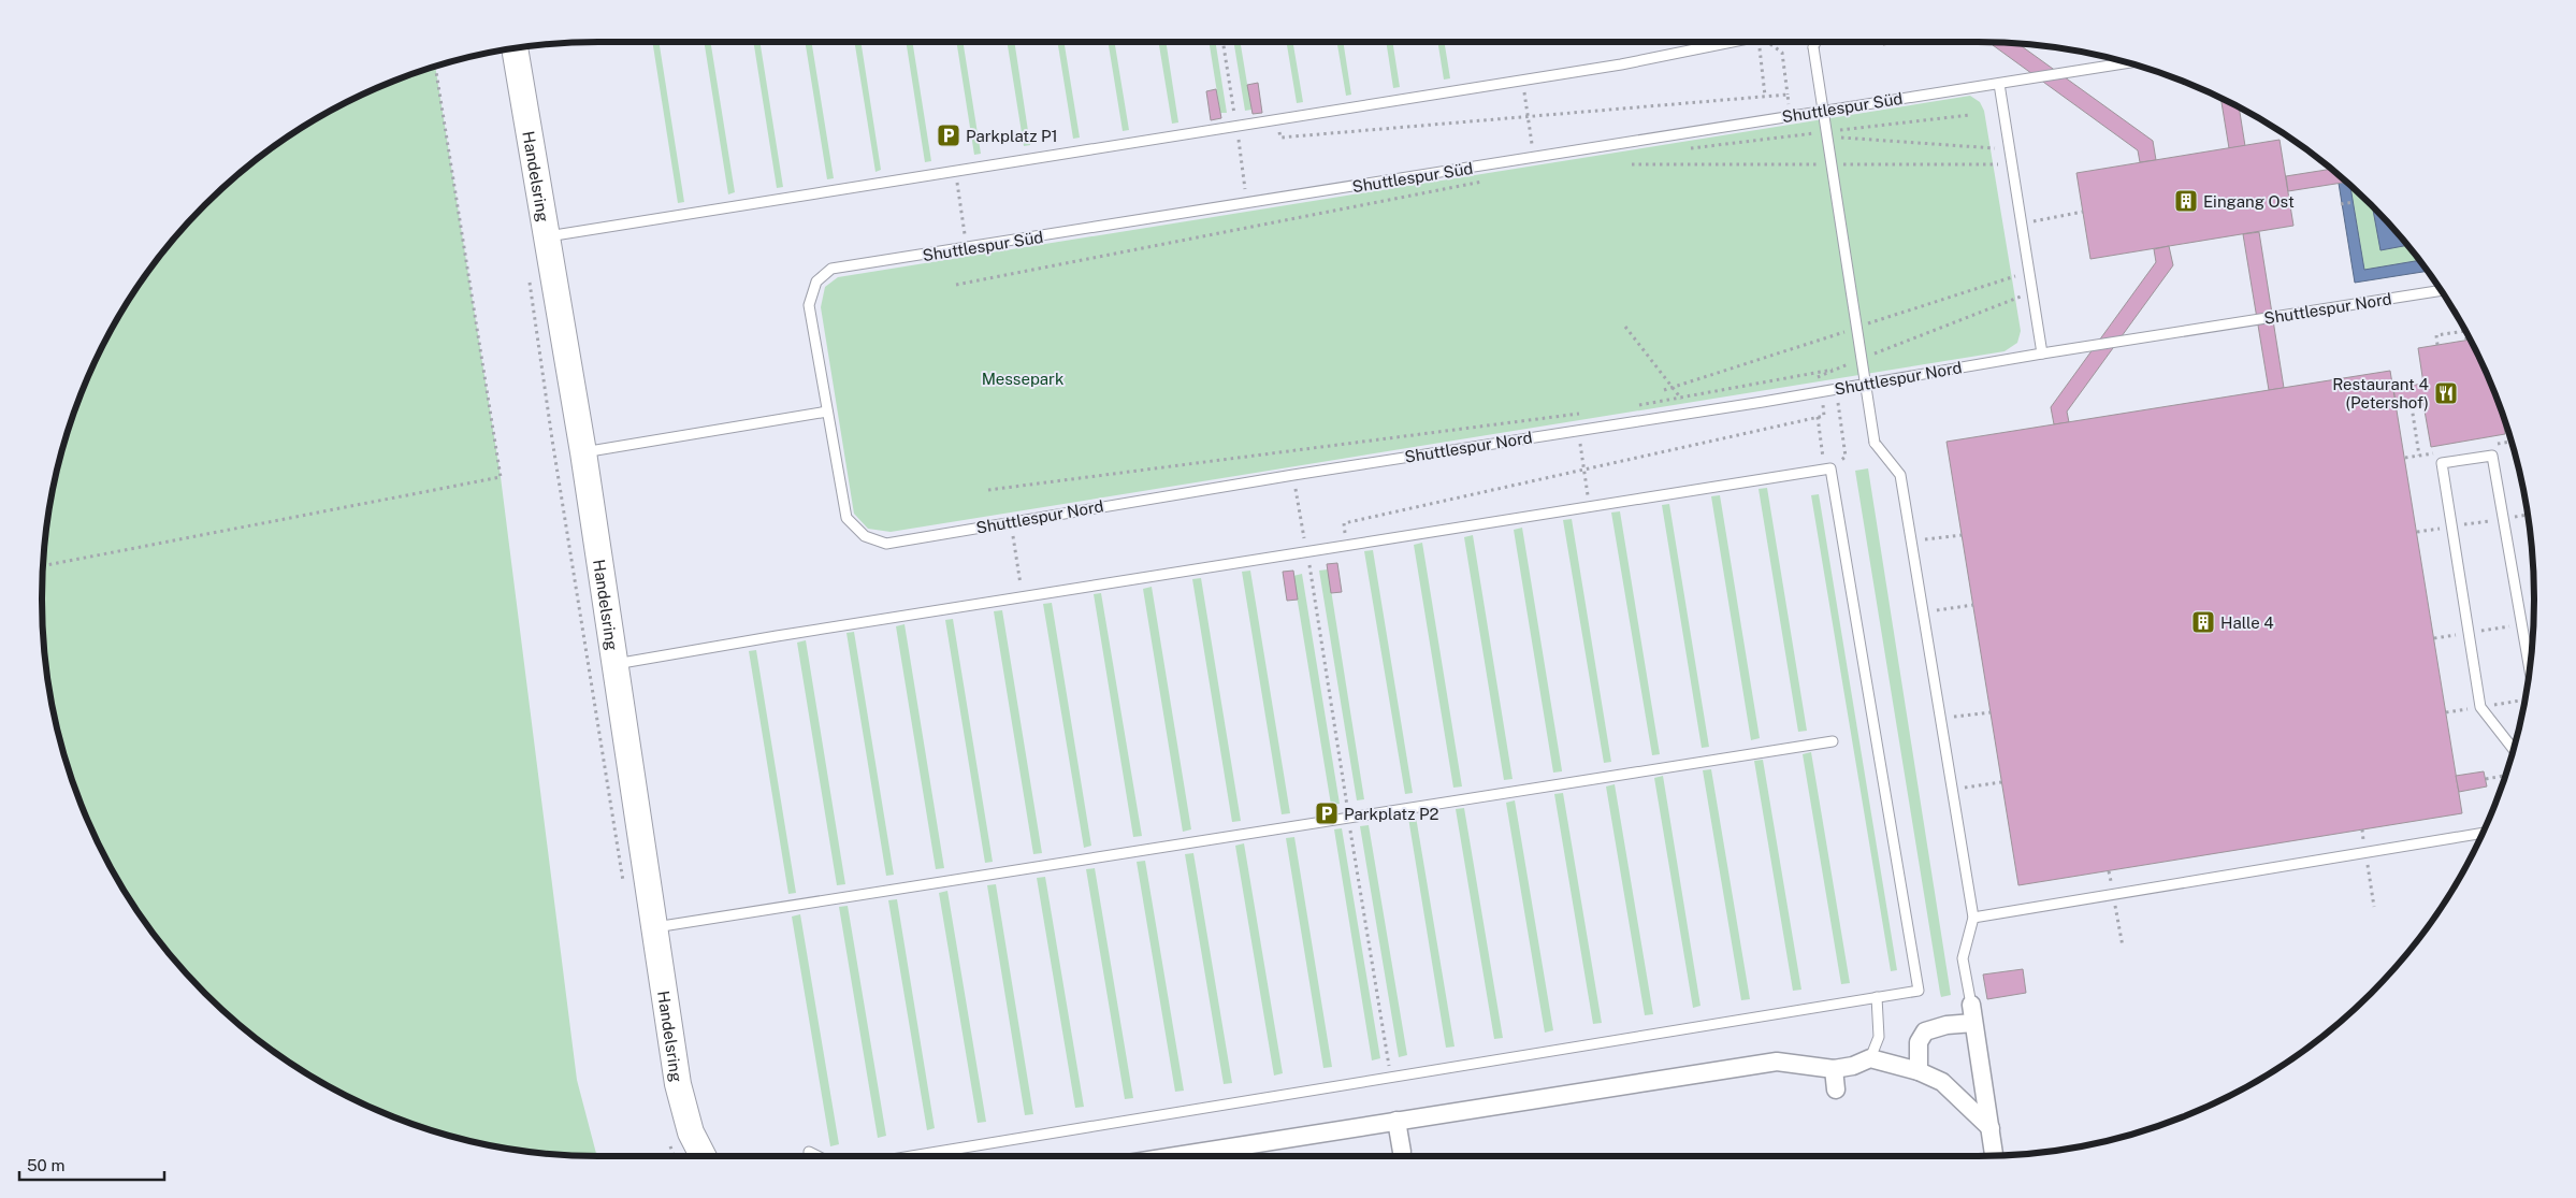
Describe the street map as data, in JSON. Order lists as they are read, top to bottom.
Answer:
{
  "streets": {
    "main road": ["Handelsring"],
    "lane": ["Shuttlespur Süd", "Shuttlespur Nord"]
  },
  "crossings": [
    ["Shuttlespur Süd", "Shuttlespur Nord"]
  ],
  "parks": ["Messepark"],
  "places": {
    "parking": ["Parkplatz P1", "Parkplatz P2"],
    "building": ["Eingang Ost", "Halle 4"],
    "restaurant": ["Restaurant 4 (Petershof)"]
  },
  "scale_bar": "50 m"
}
